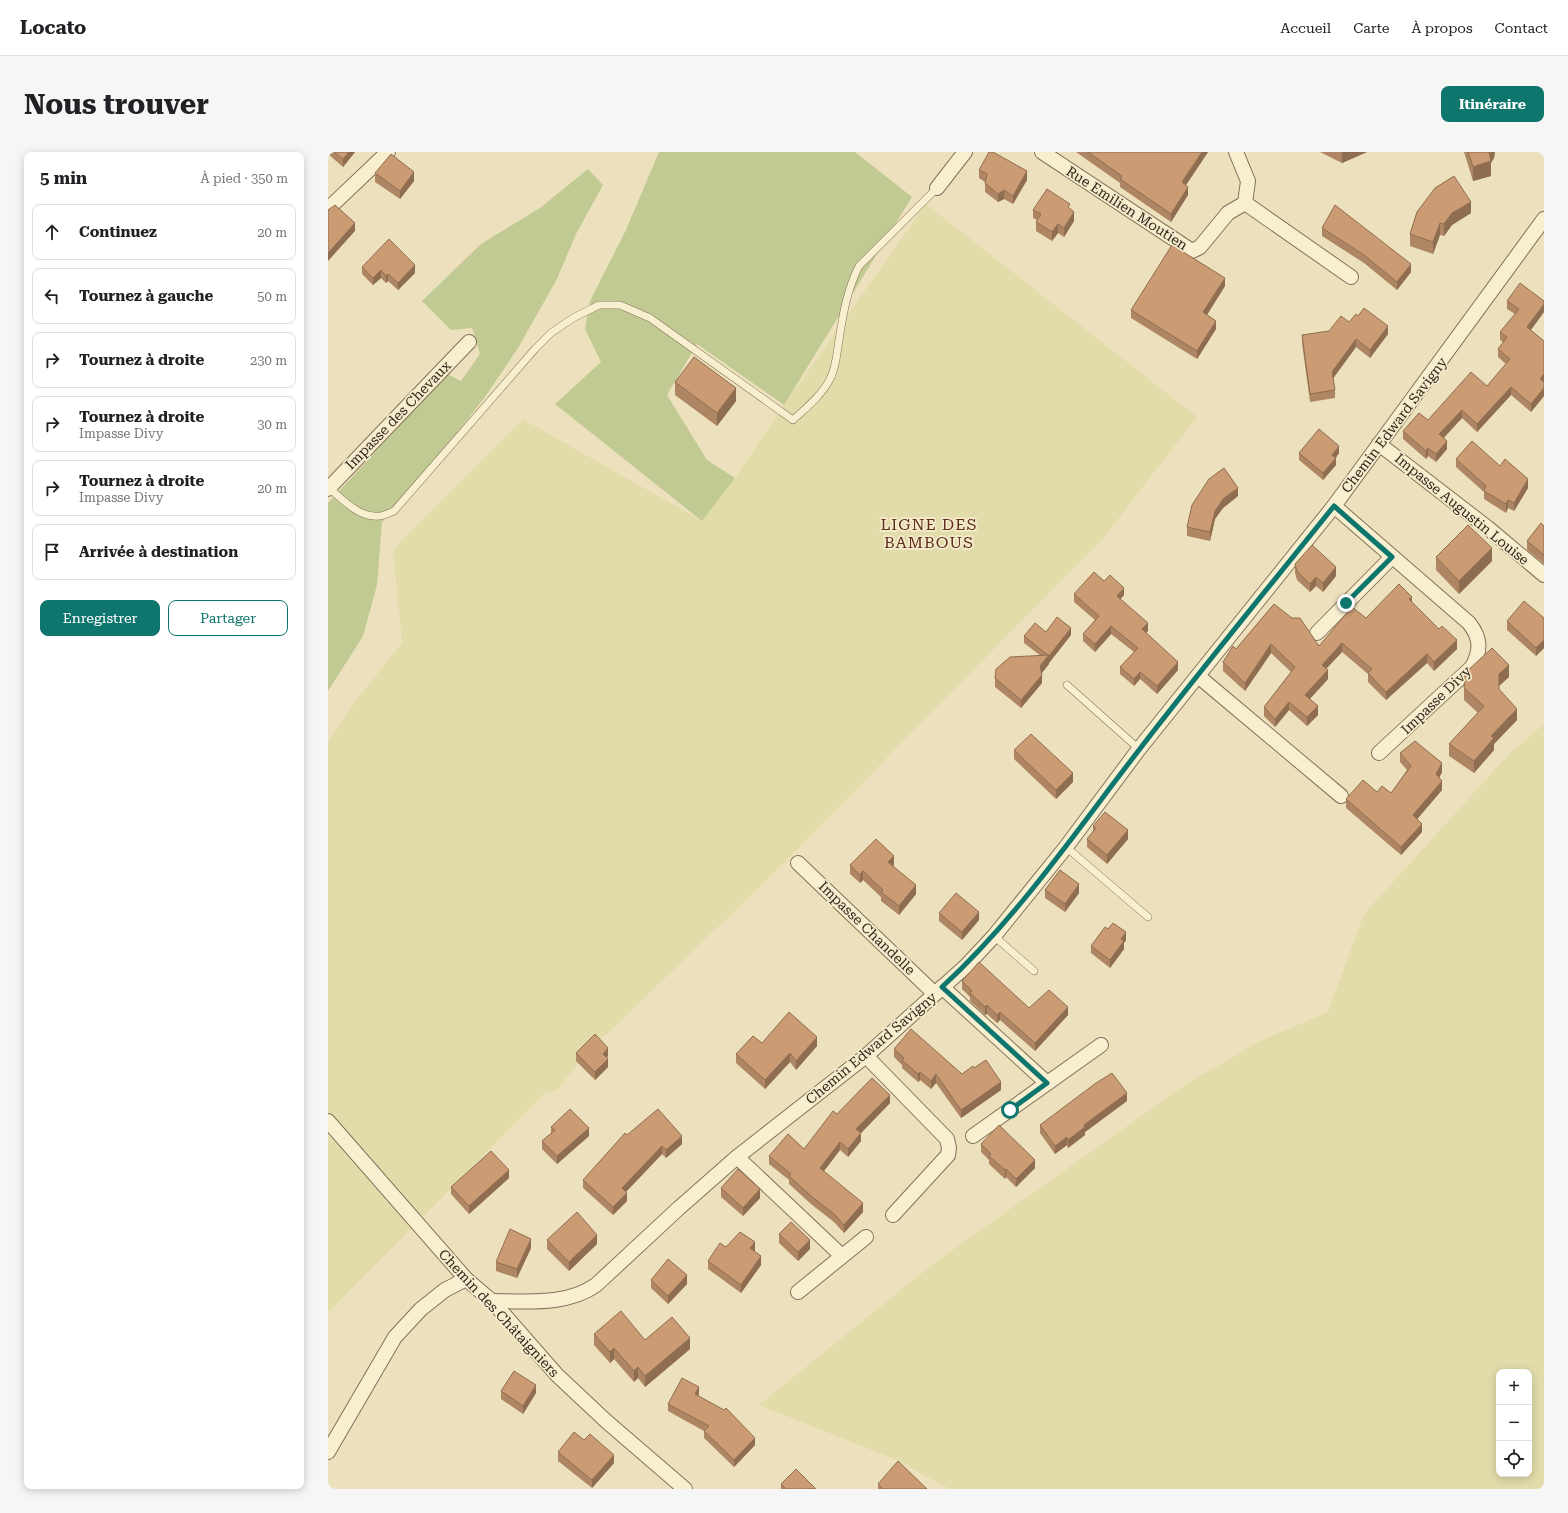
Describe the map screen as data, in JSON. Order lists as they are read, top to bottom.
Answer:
{
  "streets": {
    "street": [
      "Rue Emilien Moutien",
      "Impasse des Chevaux",
      "Chemin Edward Savigny",
      "Impasse Augustin Louise",
      "Impasse Divy",
      "Impasse Chandelle",
      "Chemin des Châtaigniers"
    ]
  },
  "crossings": [
    ["Chemin Edward Savigny", "Impasse Augustin Louise"],
    ["Chemin Edward Savigny", "Impasse Divy"],
    ["Chemin Edward Savigny", "Impasse Chandelle"],
    ["Chemin Edward Savigny", "Chemin des Châtaigniers"]
  ],
  "districts": ["LIGNE DES BAMBOUS"],
  "page": {
    "header": "Locato",
    "nav": [
      "Accueil",
      "Carte",
      "À propos",
      "Contact"
    ],
    "buttons": [
      "Itinéraire",
      ["Enregistrer", "Partager"]
    ],
    "title": "Nous trouver",
    "heading": ["5 min", "À pied · 350 m"],
    "list": [
      ["Continuez", "20 m"],
      ["Tournez à gauche", "50 m"],
      ["Tournez à droite", "230 m"],
      ["Tournez à droite", "Impasse Divy", "30 m"],
      ["Tournez à droite", "Impasse Divy", "20 m"],
      "Arrivée à destination"
    ],
    "map_buttons": ["+", "−"]
  }
}
